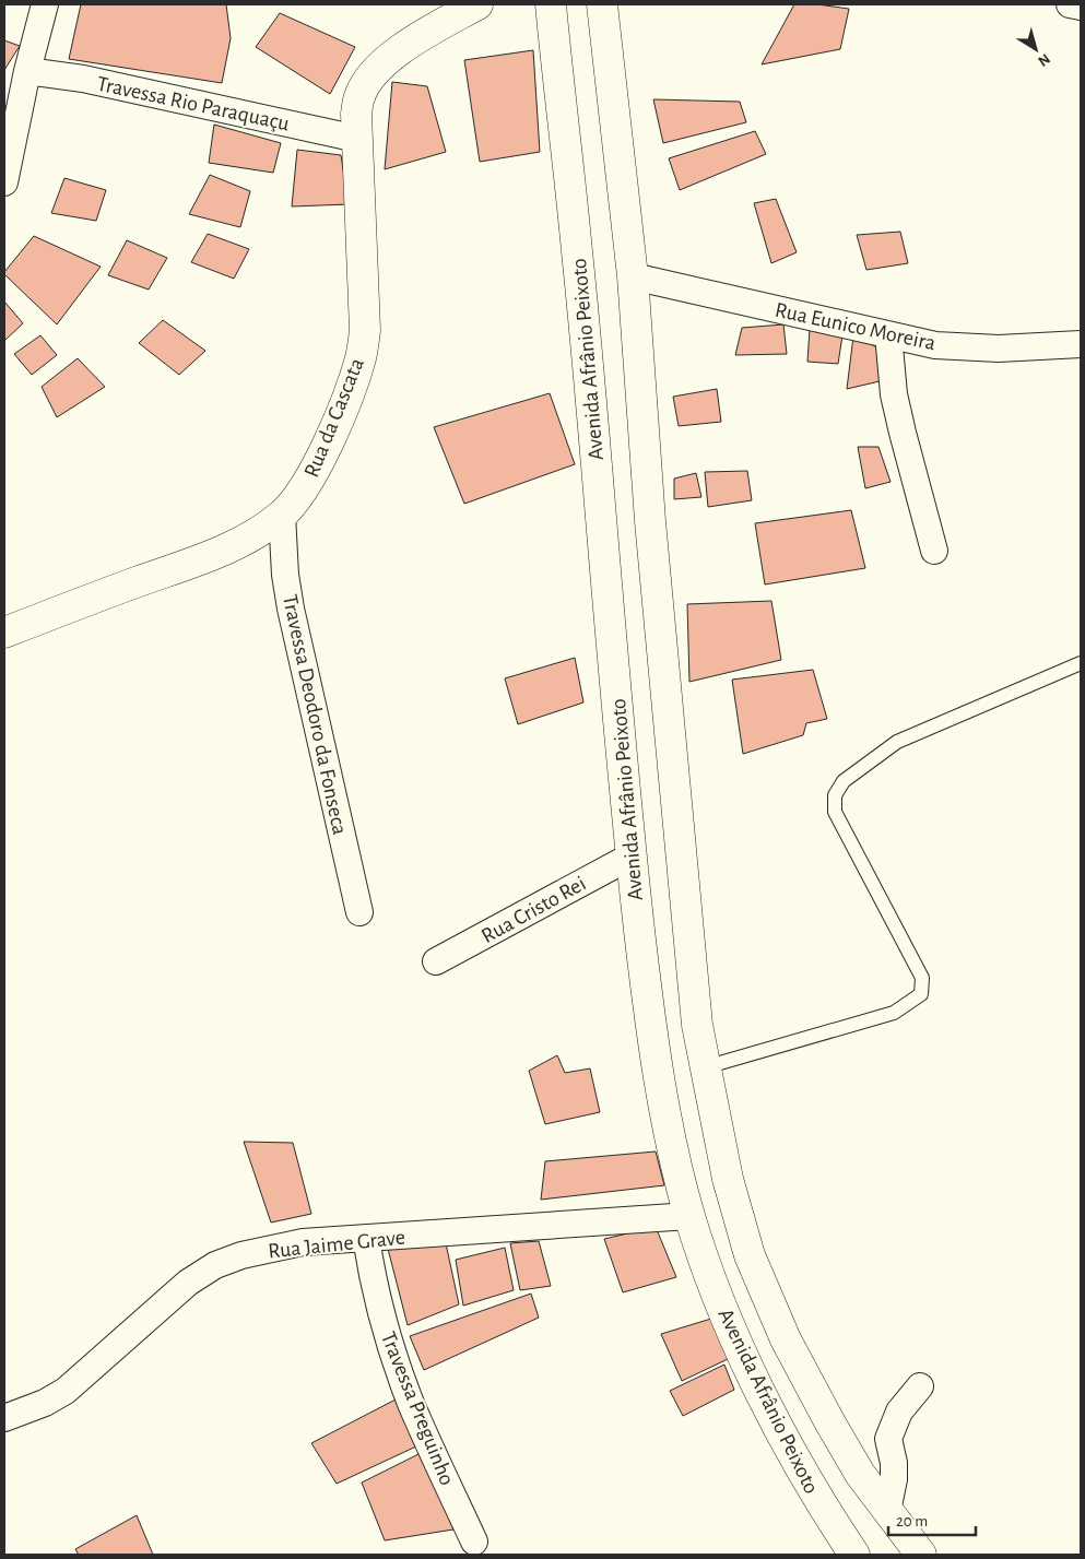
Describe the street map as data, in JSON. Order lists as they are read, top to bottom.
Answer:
{
  "streets": {
    "main road": ["Avenida Afrânio Peixoto", "Rua da Cascata"],
    "street": [
      "Travessa Rio Paraquaçu",
      "Rua Eunico Moreira",
      "Travessa Deodoro da Fonseca",
      "Rua Cristo Rei",
      "Rua Jaime Grave",
      "Travessa Preguinho"
    ]
  },
  "crossings": [
    ["Travessa Rio Paraquaçu", "Rua da Cascata"],
    ["Rua Eunico Moreira", "Avenida Afrânio Peixoto"],
    ["Avenida Afrânio Peixoto", "Rua Cristo Rei"],
    ["Avenida Afrânio Peixoto", "Rua Jaime Grave"],
    ["Rua da Cascata", "Travessa Deodoro da Fonseca"],
    ["Rua Jaime Grave", "Travessa Preguinho"]
  ],
  "scale_bar": "20 m",
  "north": "bottom right"
}
